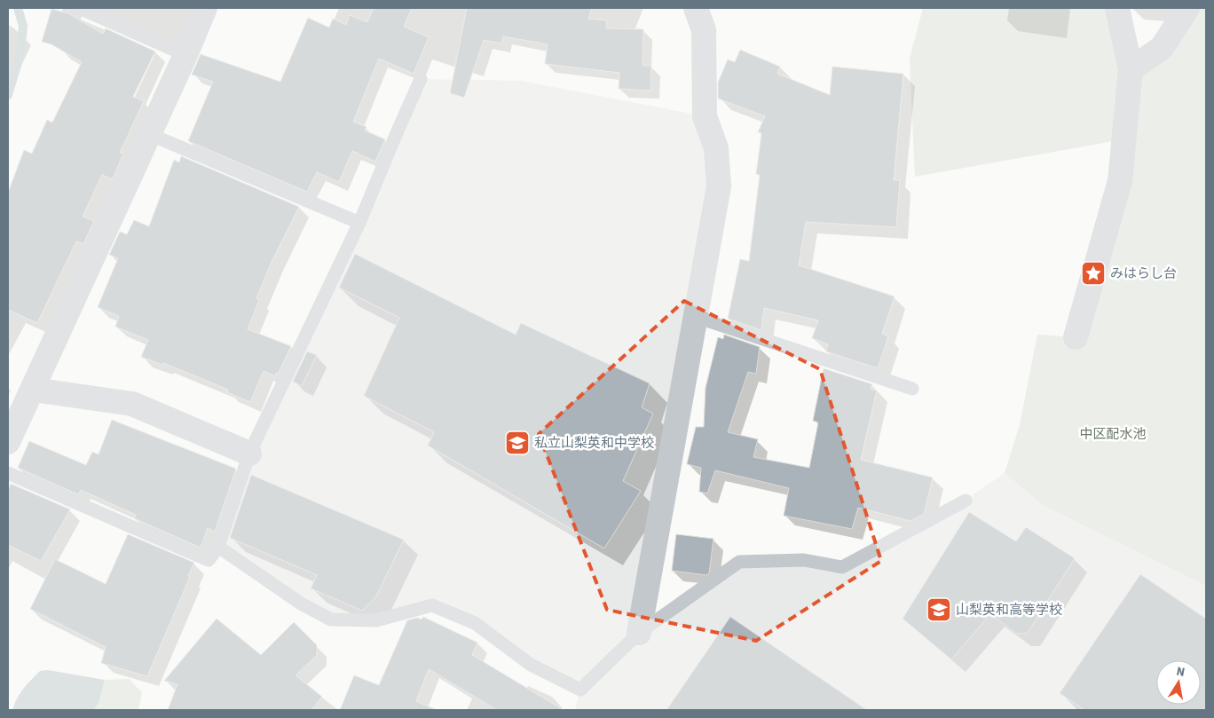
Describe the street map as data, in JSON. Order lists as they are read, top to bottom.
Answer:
{
  "parks": ["中区配水池"],
  "places": {
    "place": ["みはらし台"],
    "school or university": ["私立山梨英和中学校", "山梨英和高等学校"]
  },
  "north": "top"
}
